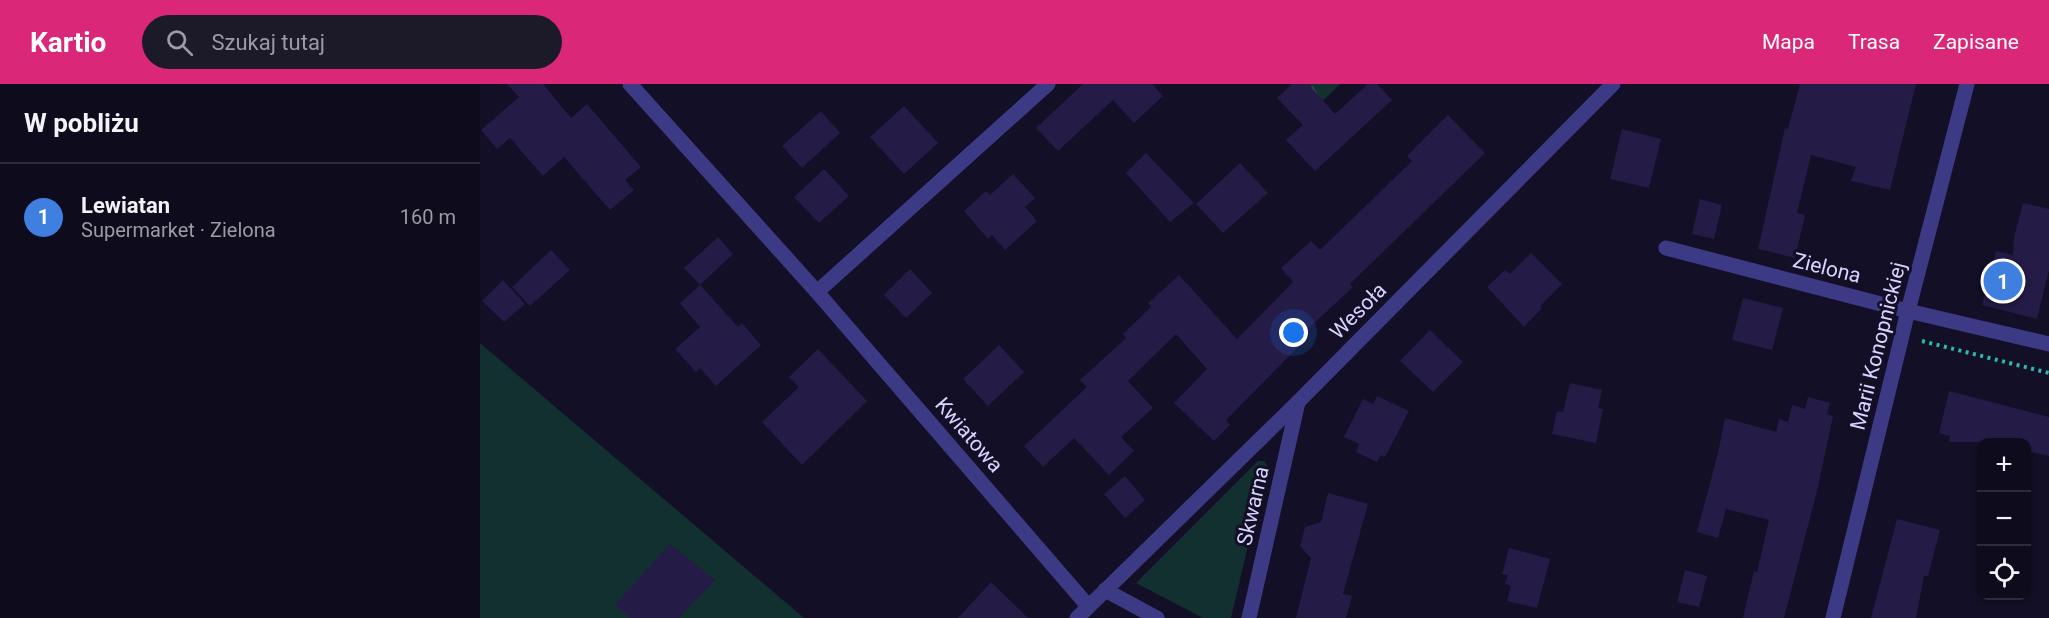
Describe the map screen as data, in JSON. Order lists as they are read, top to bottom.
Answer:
{
  "streets": {
    "street": [
      "Zielona",
      "Wesoła",
      "Marii Konopnickiej",
      "Kwiatowa",
      "Skwarna"
    ]
  },
  "crossings": [
    ["Zielona", "Marii Konopnickiej"],
    ["Wesoła", "Kwiatowa"],
    ["Wesoła", "Skwarna"]
  ],
  "page": {
    "header": "Kartio",
    "search": "Szukaj tutaj",
    "nav": ["Mapa", "Trasa", "Zapisane"],
    "heading": "W pobliżu",
    "list": [
      {
        "mark": "1",
        "name": "Lewiatan",
        "note": "Supermarket · Zielona",
        "value": "160 m"
      }
    ],
    "pins": "1",
    "map_buttons": ["+", "−"]
  }
}
